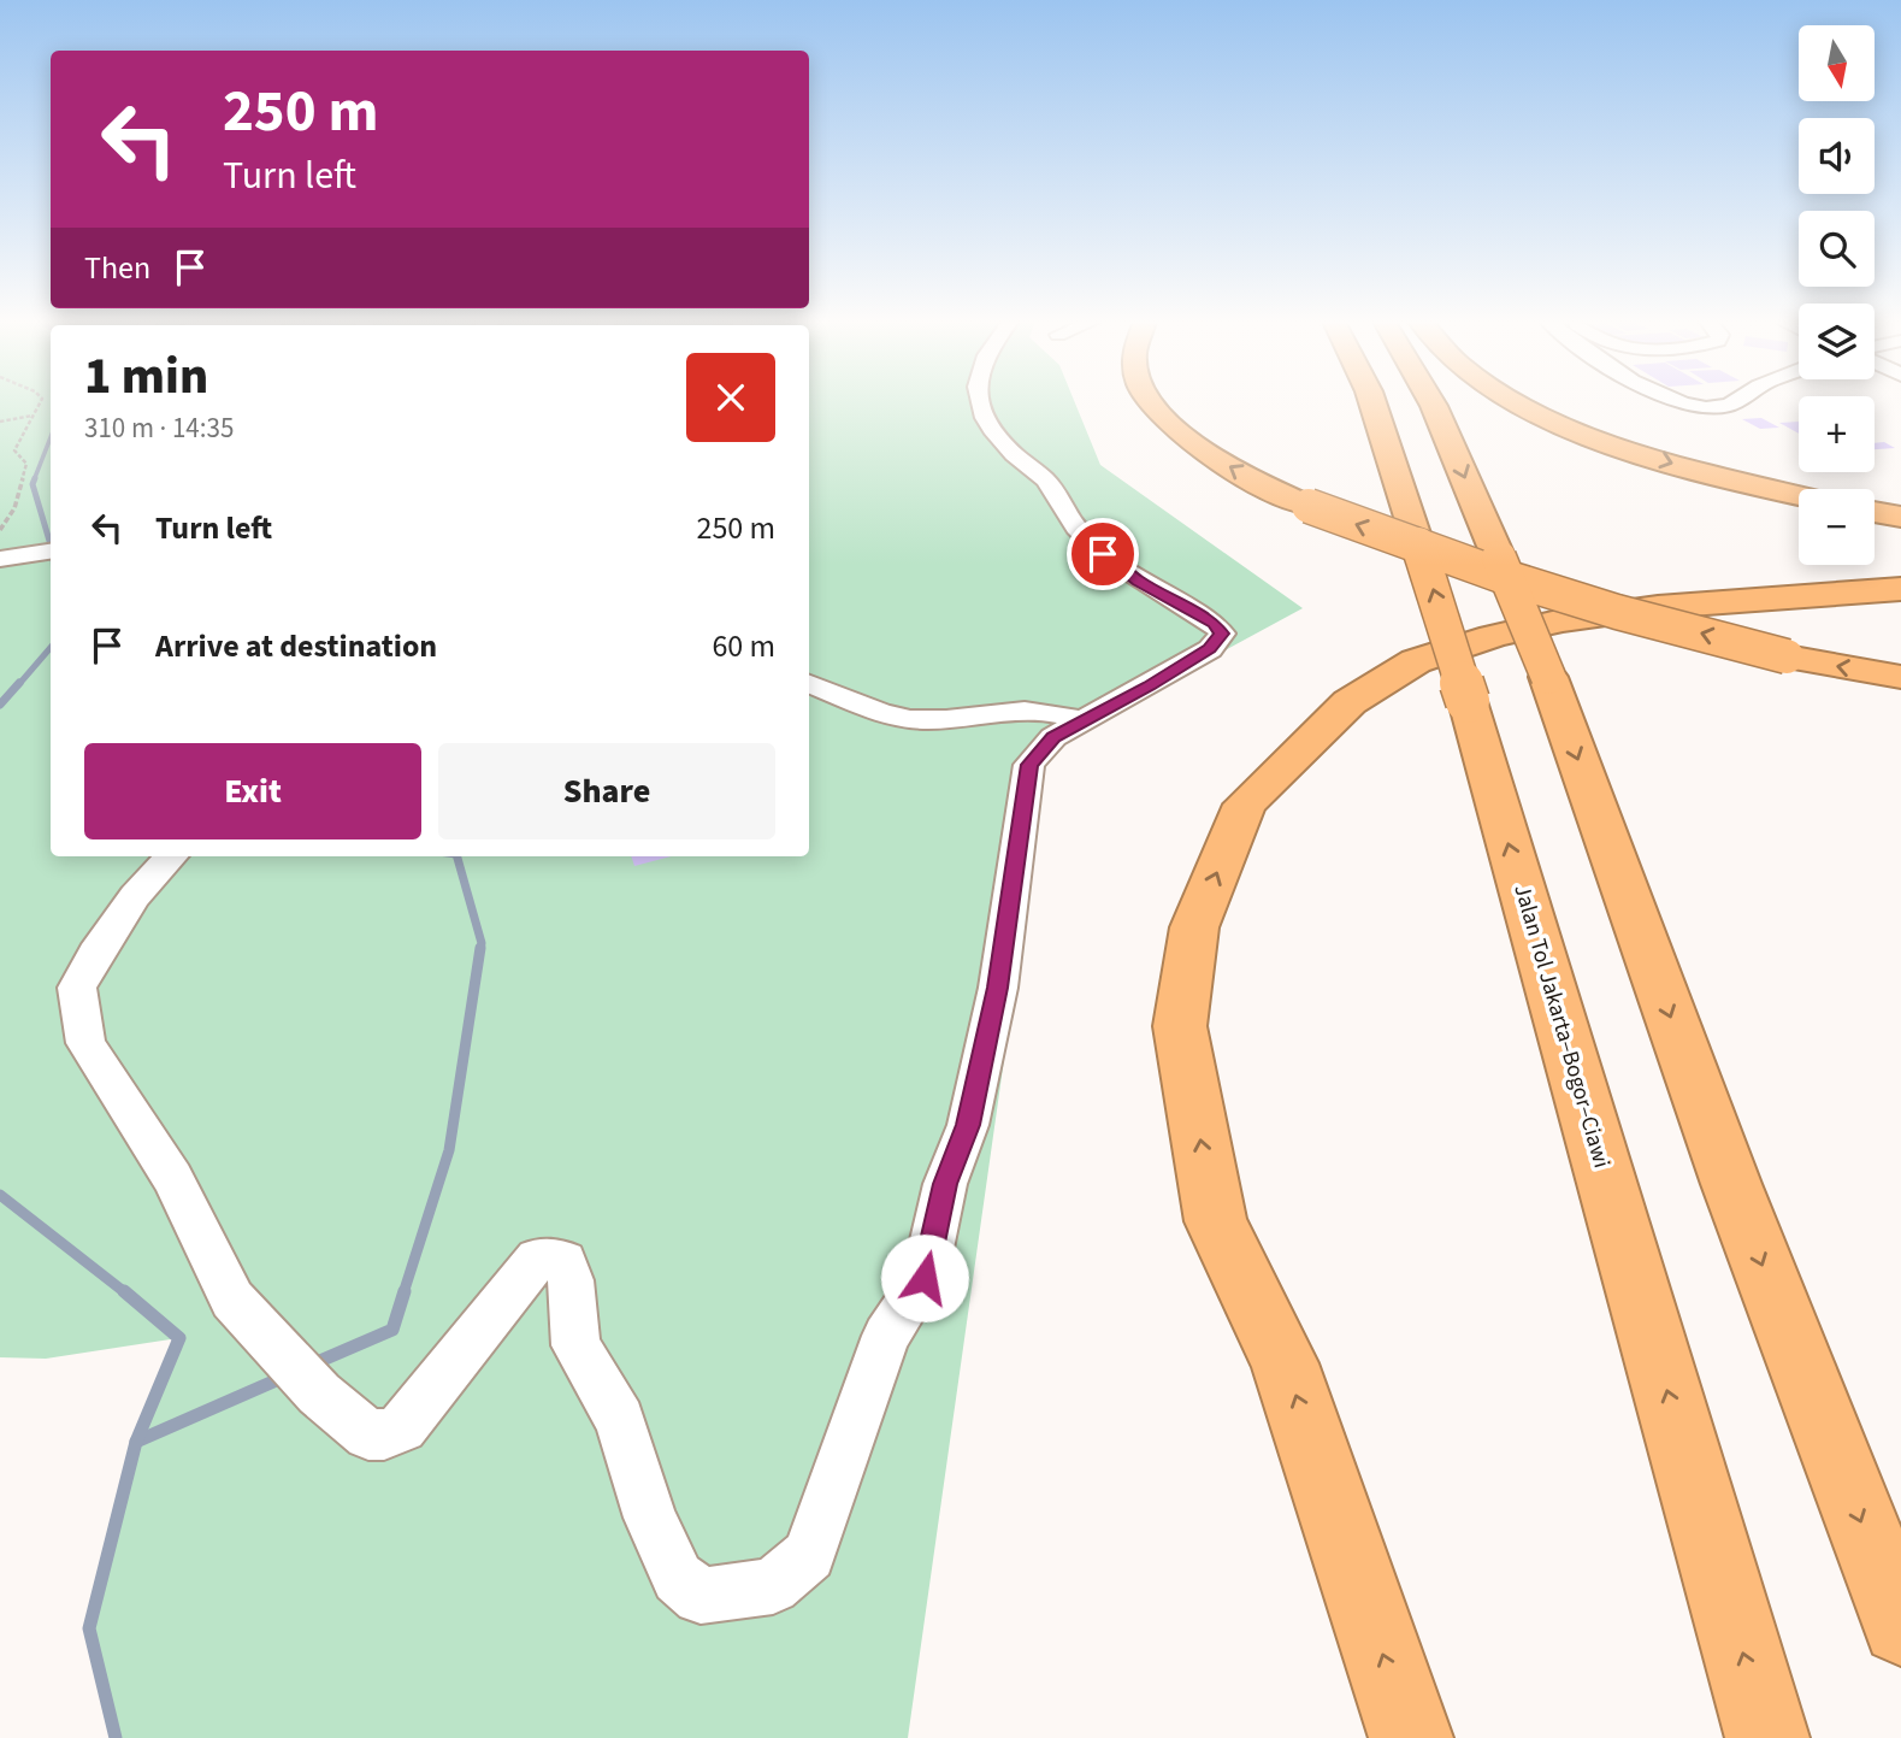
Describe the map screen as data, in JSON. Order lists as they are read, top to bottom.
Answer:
{
  "streets": {
    "highway": ["Jalan Tol Jakarta–Bogor–Ciawi"]
  },
  "north": "bottom",
  "page": {
    "map_buttons": ["+", "−"],
    "turn": ["250 m", "Turn left"],
    "then": "Then",
    "heading": ["1 min", "310 m · 14:35"],
    "list": [
      {
        "name": "Turn left",
        "value": "250 m"
      },
      {
        "name": "Arrive at destination",
        "value": "60 m"
      }
    ],
    "buttons": ["Exit", "Share"]
  }
}
